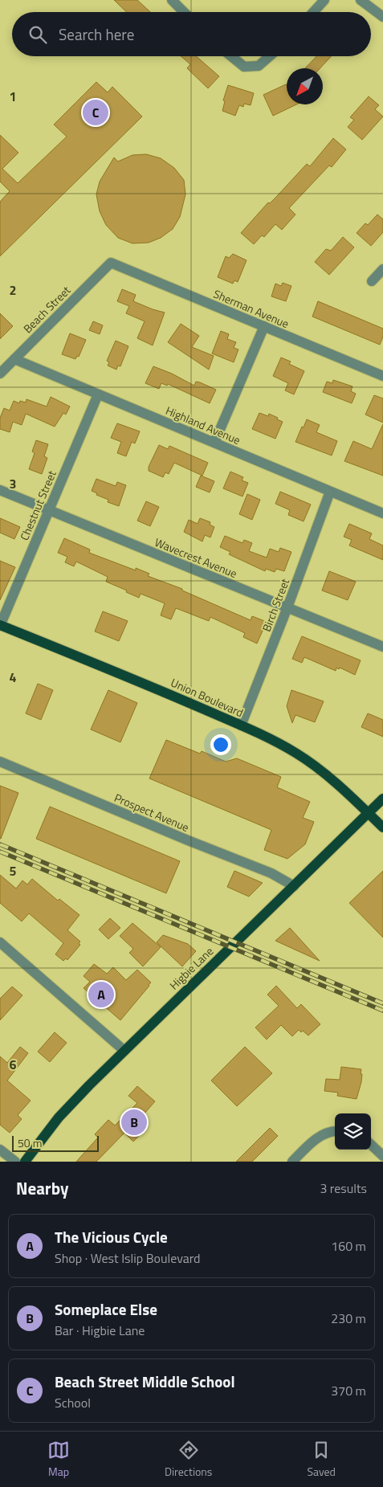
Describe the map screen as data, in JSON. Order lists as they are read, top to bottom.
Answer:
{
  "streets": {
    "main road": ["Union Boulevard", "Higbie Lane"],
    "street": [
      "Sherman Avenue",
      "Beach Street",
      "Highland Avenue",
      "Chestnut Street",
      "Wavecrest Avenue",
      "Birch Street",
      "Prospect Avenue"
    ]
  },
  "crossings": [
    ["Sherman Avenue", "Beach Street"],
    ["Beach Street", "Highland Avenue"],
    ["Highland Avenue", "Chestnut Street"],
    ["Highland Avenue", "Birch Street"],
    ["Chestnut Street", "Wavecrest Avenue"],
    ["Chestnut Street", "Union Boulevard"],
    ["Wavecrest Avenue", "Birch Street"],
    ["Birch Street", "Union Boulevard"],
    ["Union Boulevard", "Higbie Lane"],
    ["Prospect Avenue", "Higbie Lane"]
  ],
  "scale_bar": "50 m",
  "north": "bottom left",
  "page": {
    "search": "Search here",
    "pins": ["C", "A", "B"],
    "scale": "50 m",
    "heading": ["Nearby", "3 results"],
    "list": [
      {
        "mark": "A",
        "name": "The Vicious Cycle",
        "note": "Shop · West Islip Boulevard",
        "value": "160 m"
      },
      {
        "mark": "B",
        "name": "Someplace Else",
        "note": "Bar · Higbie Lane",
        "value": "230 m"
      },
      {
        "mark": "C",
        "name": "Beach Street Middle School",
        "note": "School",
        "value": "370 m"
      }
    ],
    "nav": ["Map", "Directions", "Saved"]
  },
  "grid": {
    "rows": [
      "1",
      "2",
      "3",
      "4",
      "5",
      "6"
    ]
  }
}
